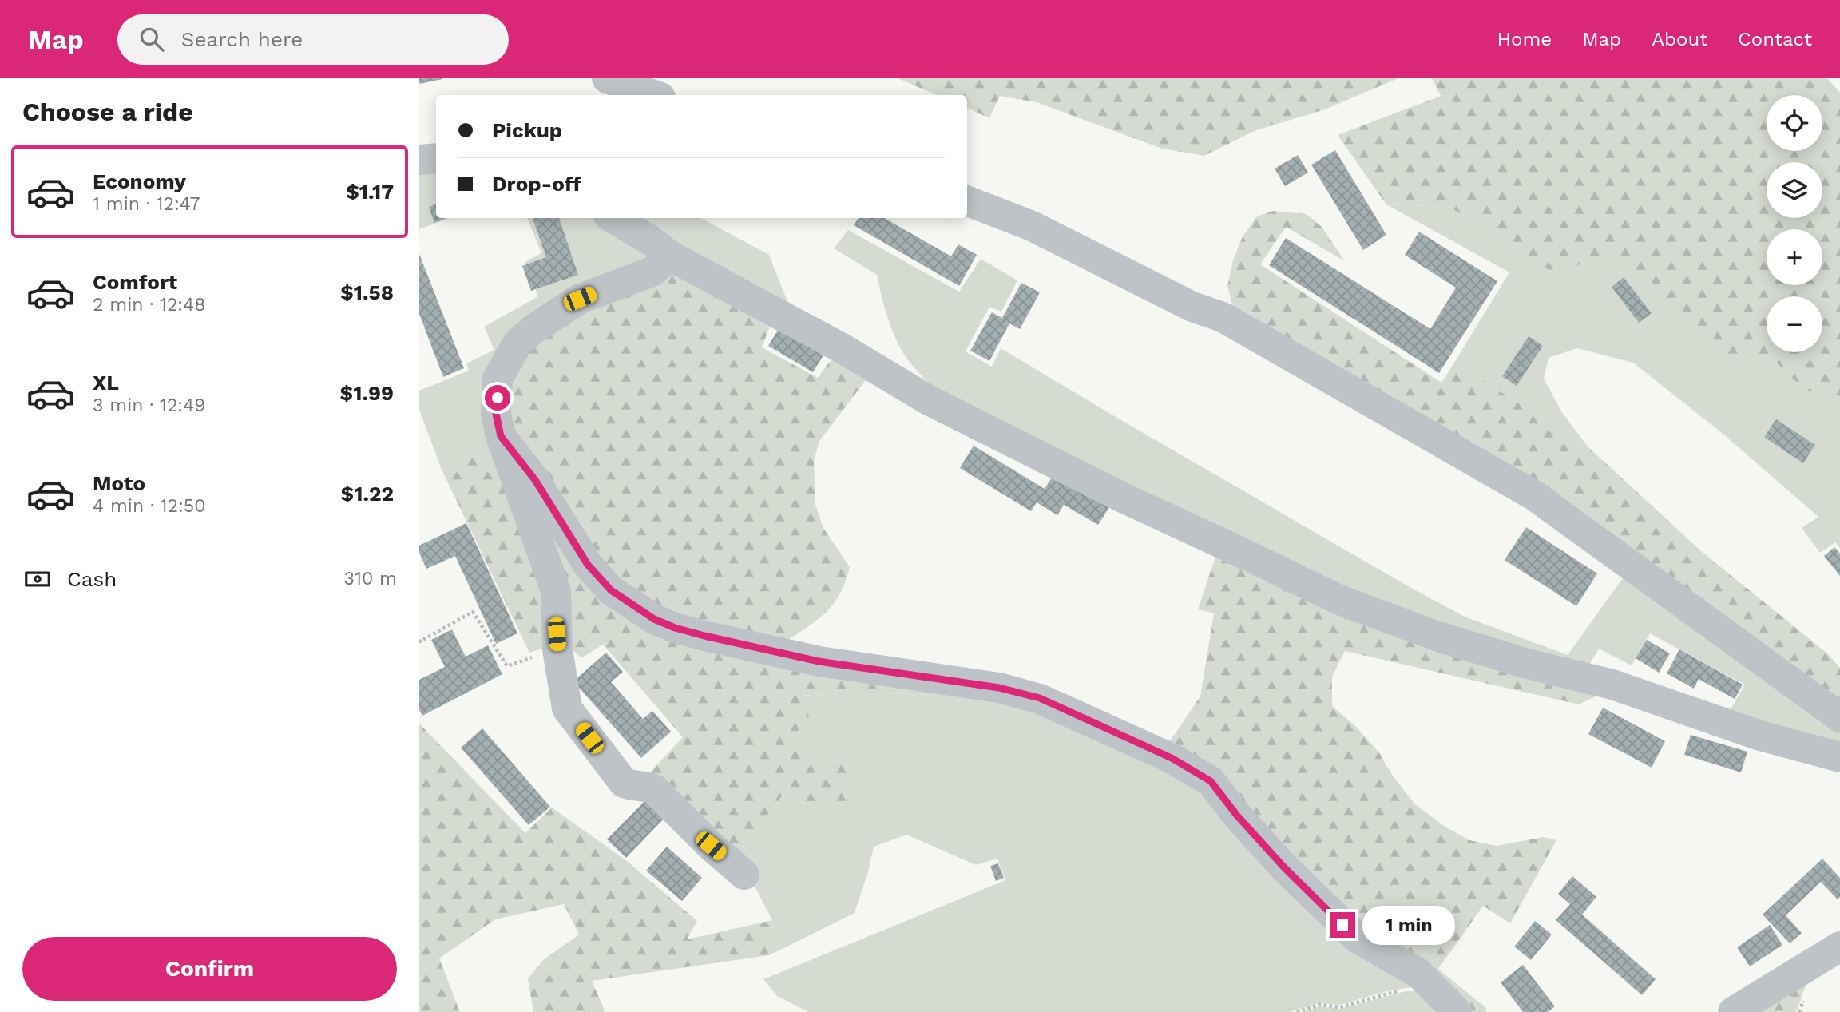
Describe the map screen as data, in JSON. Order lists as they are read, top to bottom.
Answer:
{
  "page": {
    "header": "Map",
    "search": "Search here",
    "nav": [
      "Home",
      "Map",
      "About",
      "Contact"
    ],
    "heading": "Choose a ride",
    "map_buttons": ["+", "−"],
    "banner": ["Pickup", "Drop-off"],
    "list": [
      {
        "name": "Economy",
        "note": "1 min · 12:47",
        "value": "$1.17"
      },
      {
        "name": "Comfort",
        "note": "2 min · 12:48",
        "value": "$1.58"
      },
      {
        "name": "XL",
        "note": "3 min · 12:49",
        "value": "$1.99"
      },
      {
        "name": "Moto",
        "note": "4 min · 12:50",
        "value": "$1.22"
      }
    ],
    "pay": ["Cash", "310 m"],
    "bubble": "1 min",
    "buttons": "Confirm"
  }
}
